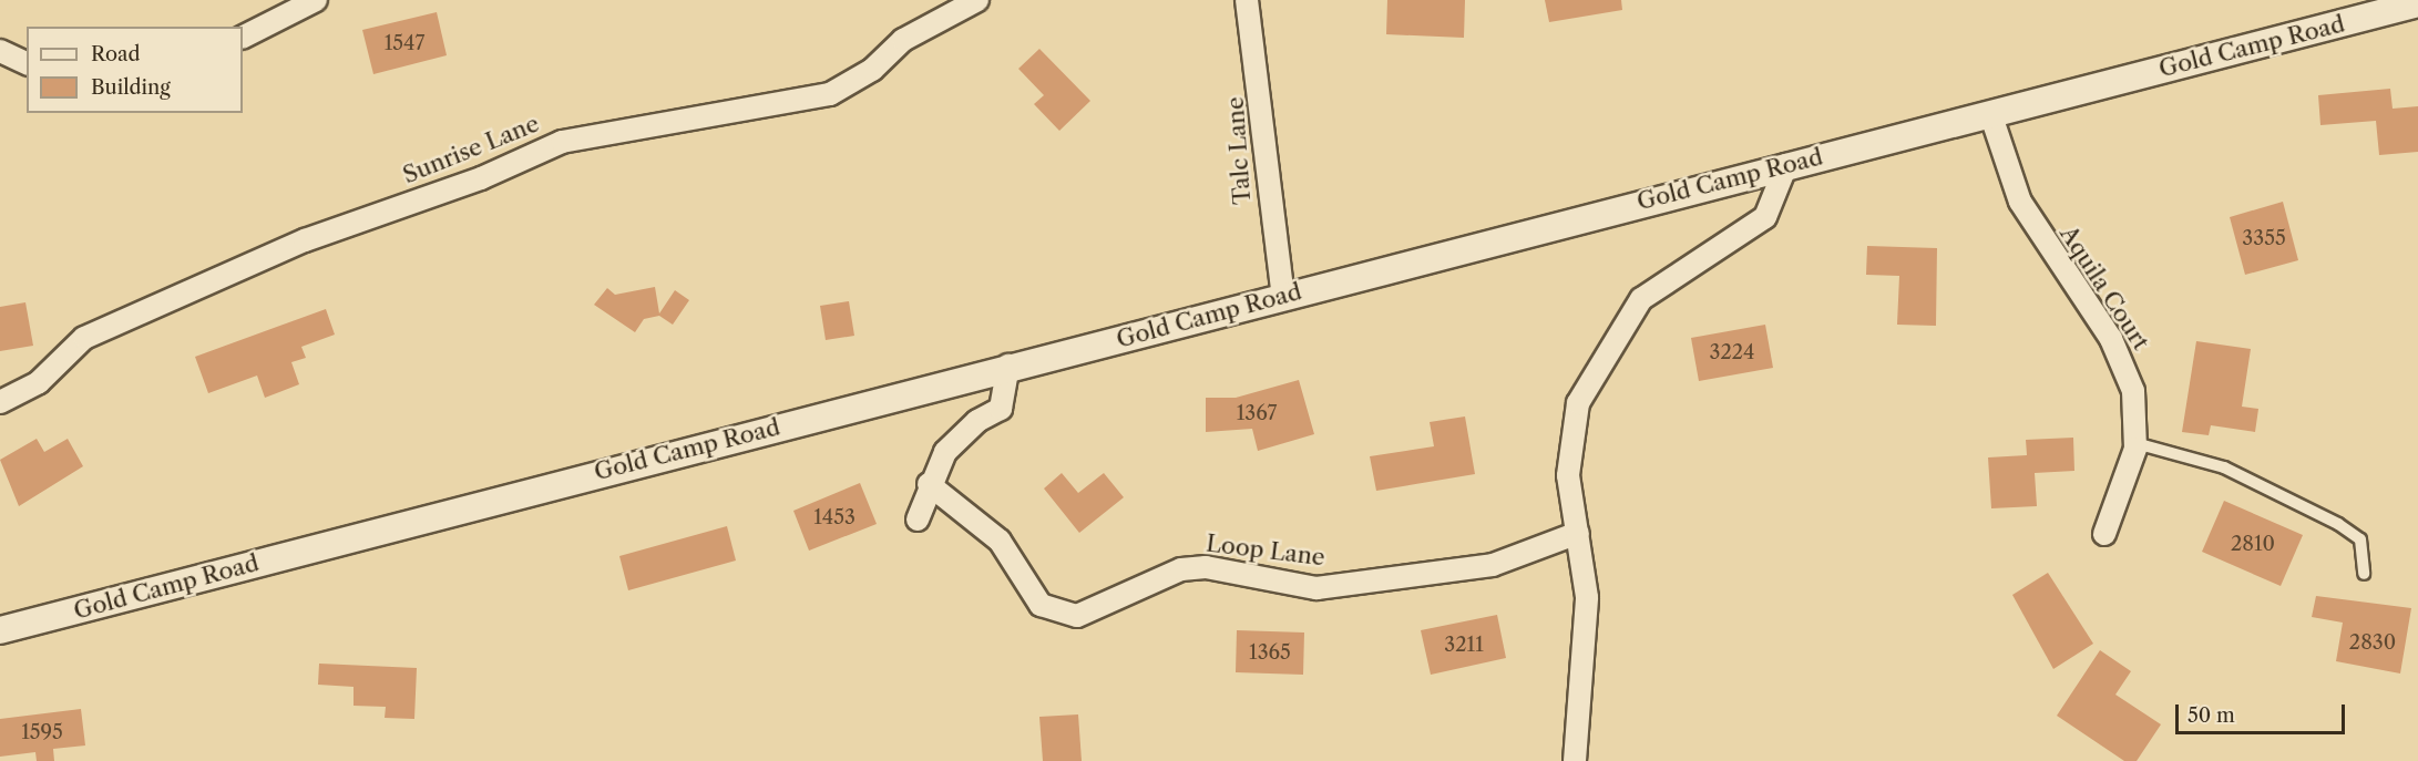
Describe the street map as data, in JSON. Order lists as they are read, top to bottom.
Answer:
{
  "streets": {
    "street": [
      "Gold Camp Road",
      "Sunrise Lane",
      "Talc Lane",
      "Aquila Court",
      "Loop Lane"
    ]
  },
  "crossings": [
    ["Gold Camp Road", "Talc Lane"],
    ["Gold Camp Road", "Aquila Court"]
  ],
  "house_numbers": [
    "1547",
    "3355",
    "3224",
    "1367",
    "1453",
    "2810",
    "2830",
    "3211",
    "1365",
    "1595"
  ],
  "legend": ["Road", "Building"],
  "scale_bar": "50 m"
}
